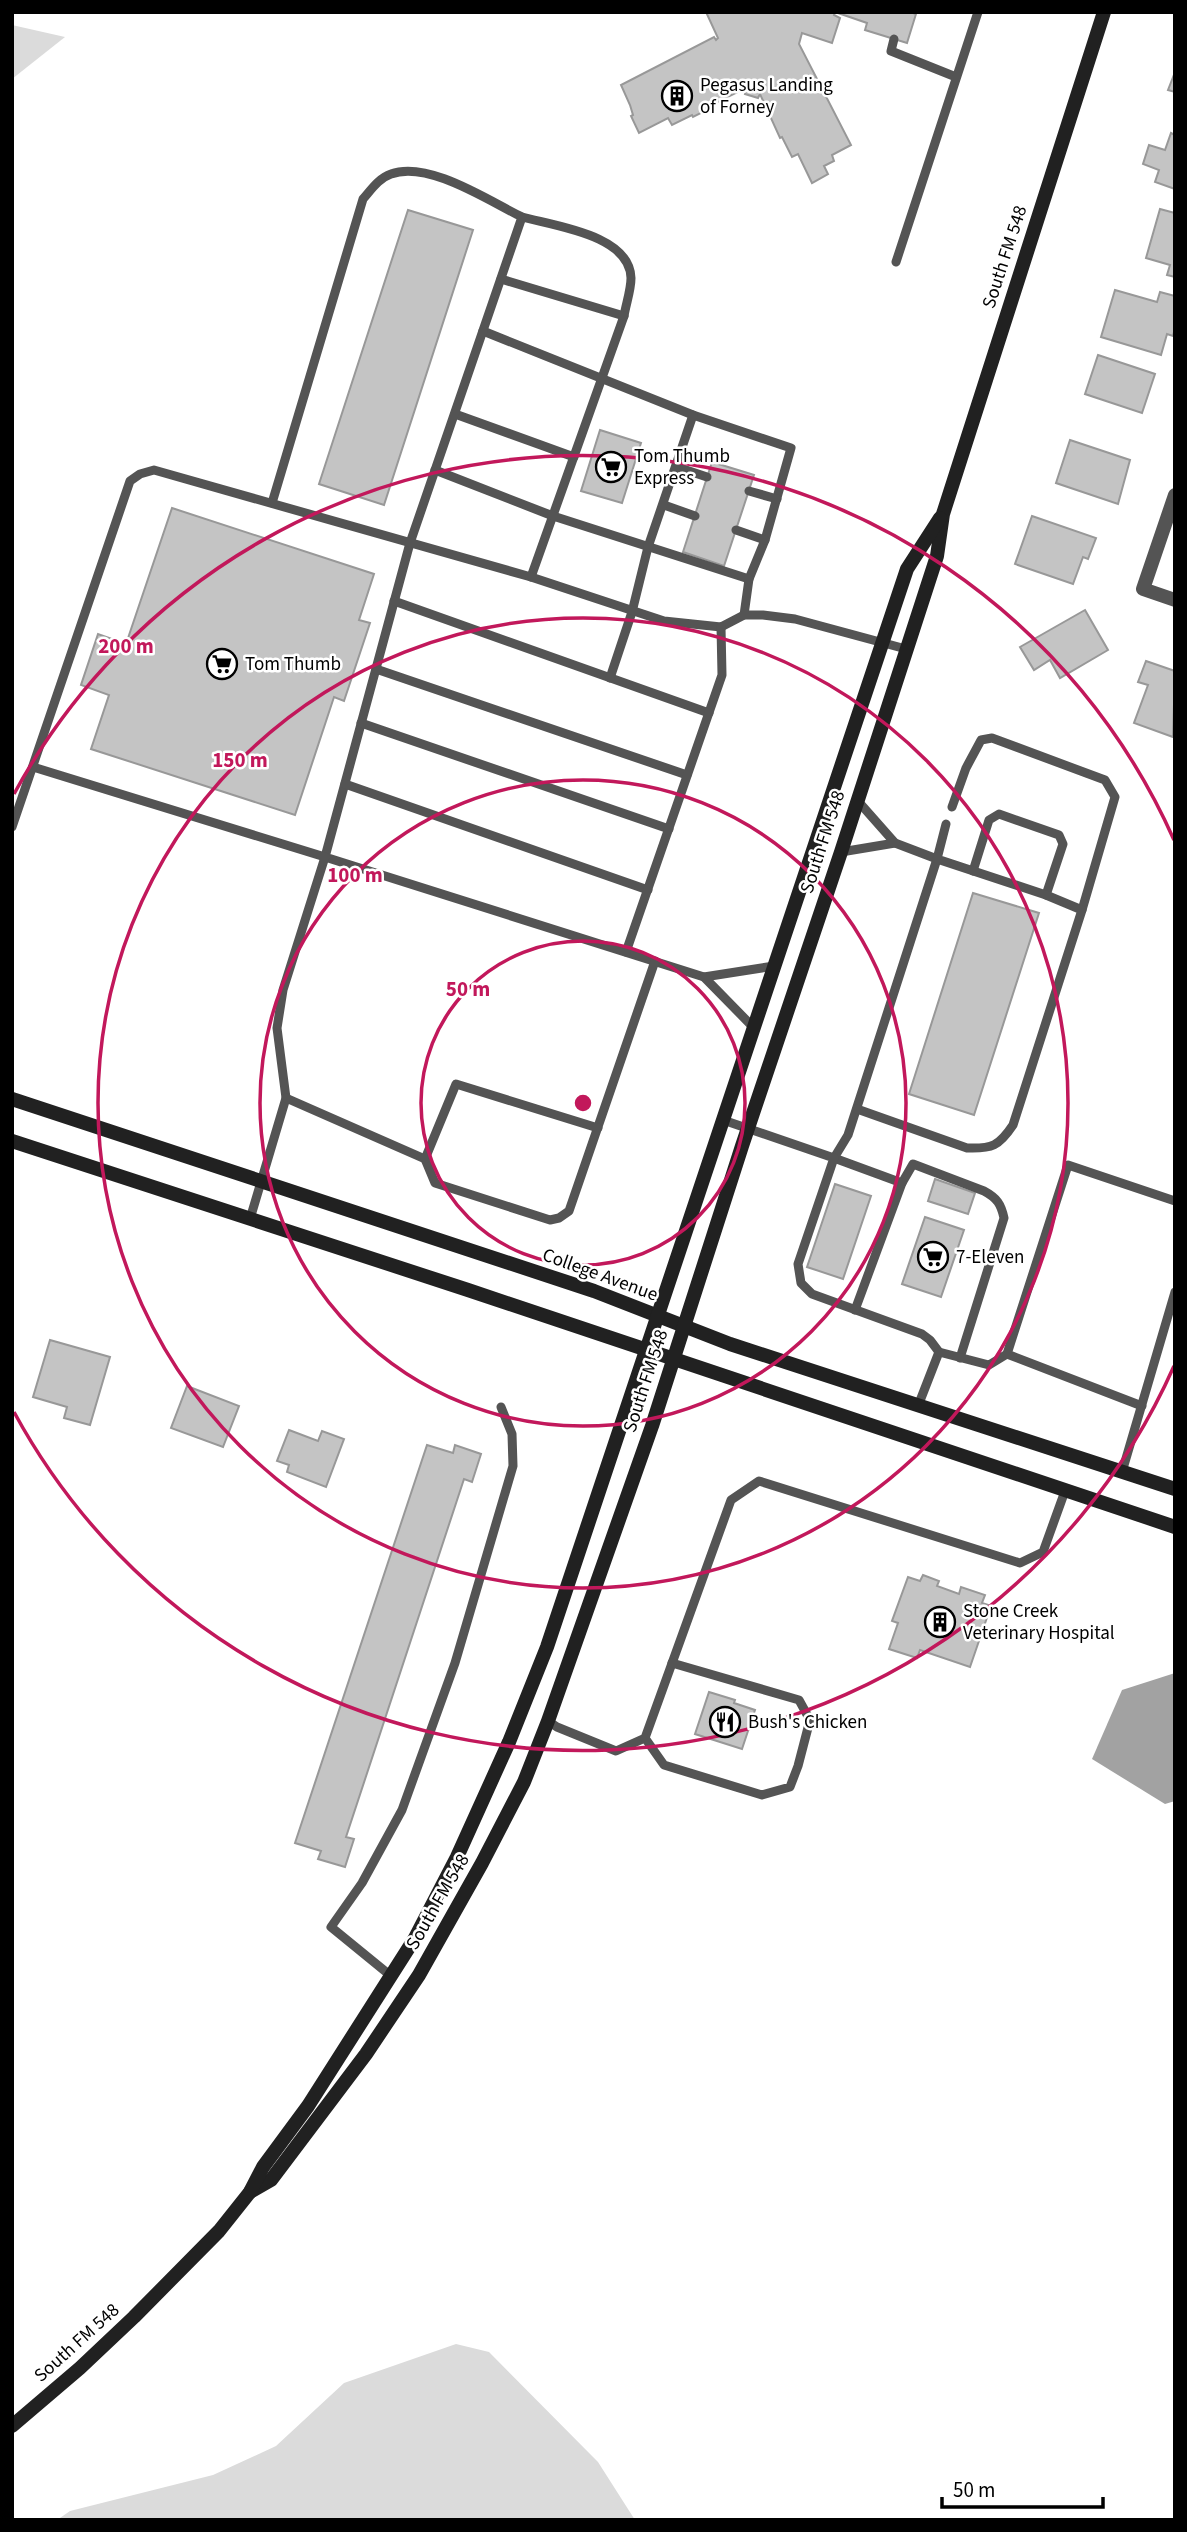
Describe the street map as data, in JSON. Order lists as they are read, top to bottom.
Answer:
{
  "streets": {
    "main road": ["South FM 548", "College Avenue"]
  },
  "crossings": [
    ["South FM 548", "College Avenue"]
  ],
  "places": {
    "building": ["Pegasus Landing of Forney", "Stone Creek Veterinary Hospital"],
    "supermarket": ["Tom Thumb Express", "Tom Thumb", "7-Eleven"],
    "restaurant": ["Bush's Chicken"]
  },
  "scale_bar": "50 m",
  "rings": [
    "200 m",
    "150 m",
    "100 m",
    "50 m"
  ]
}
